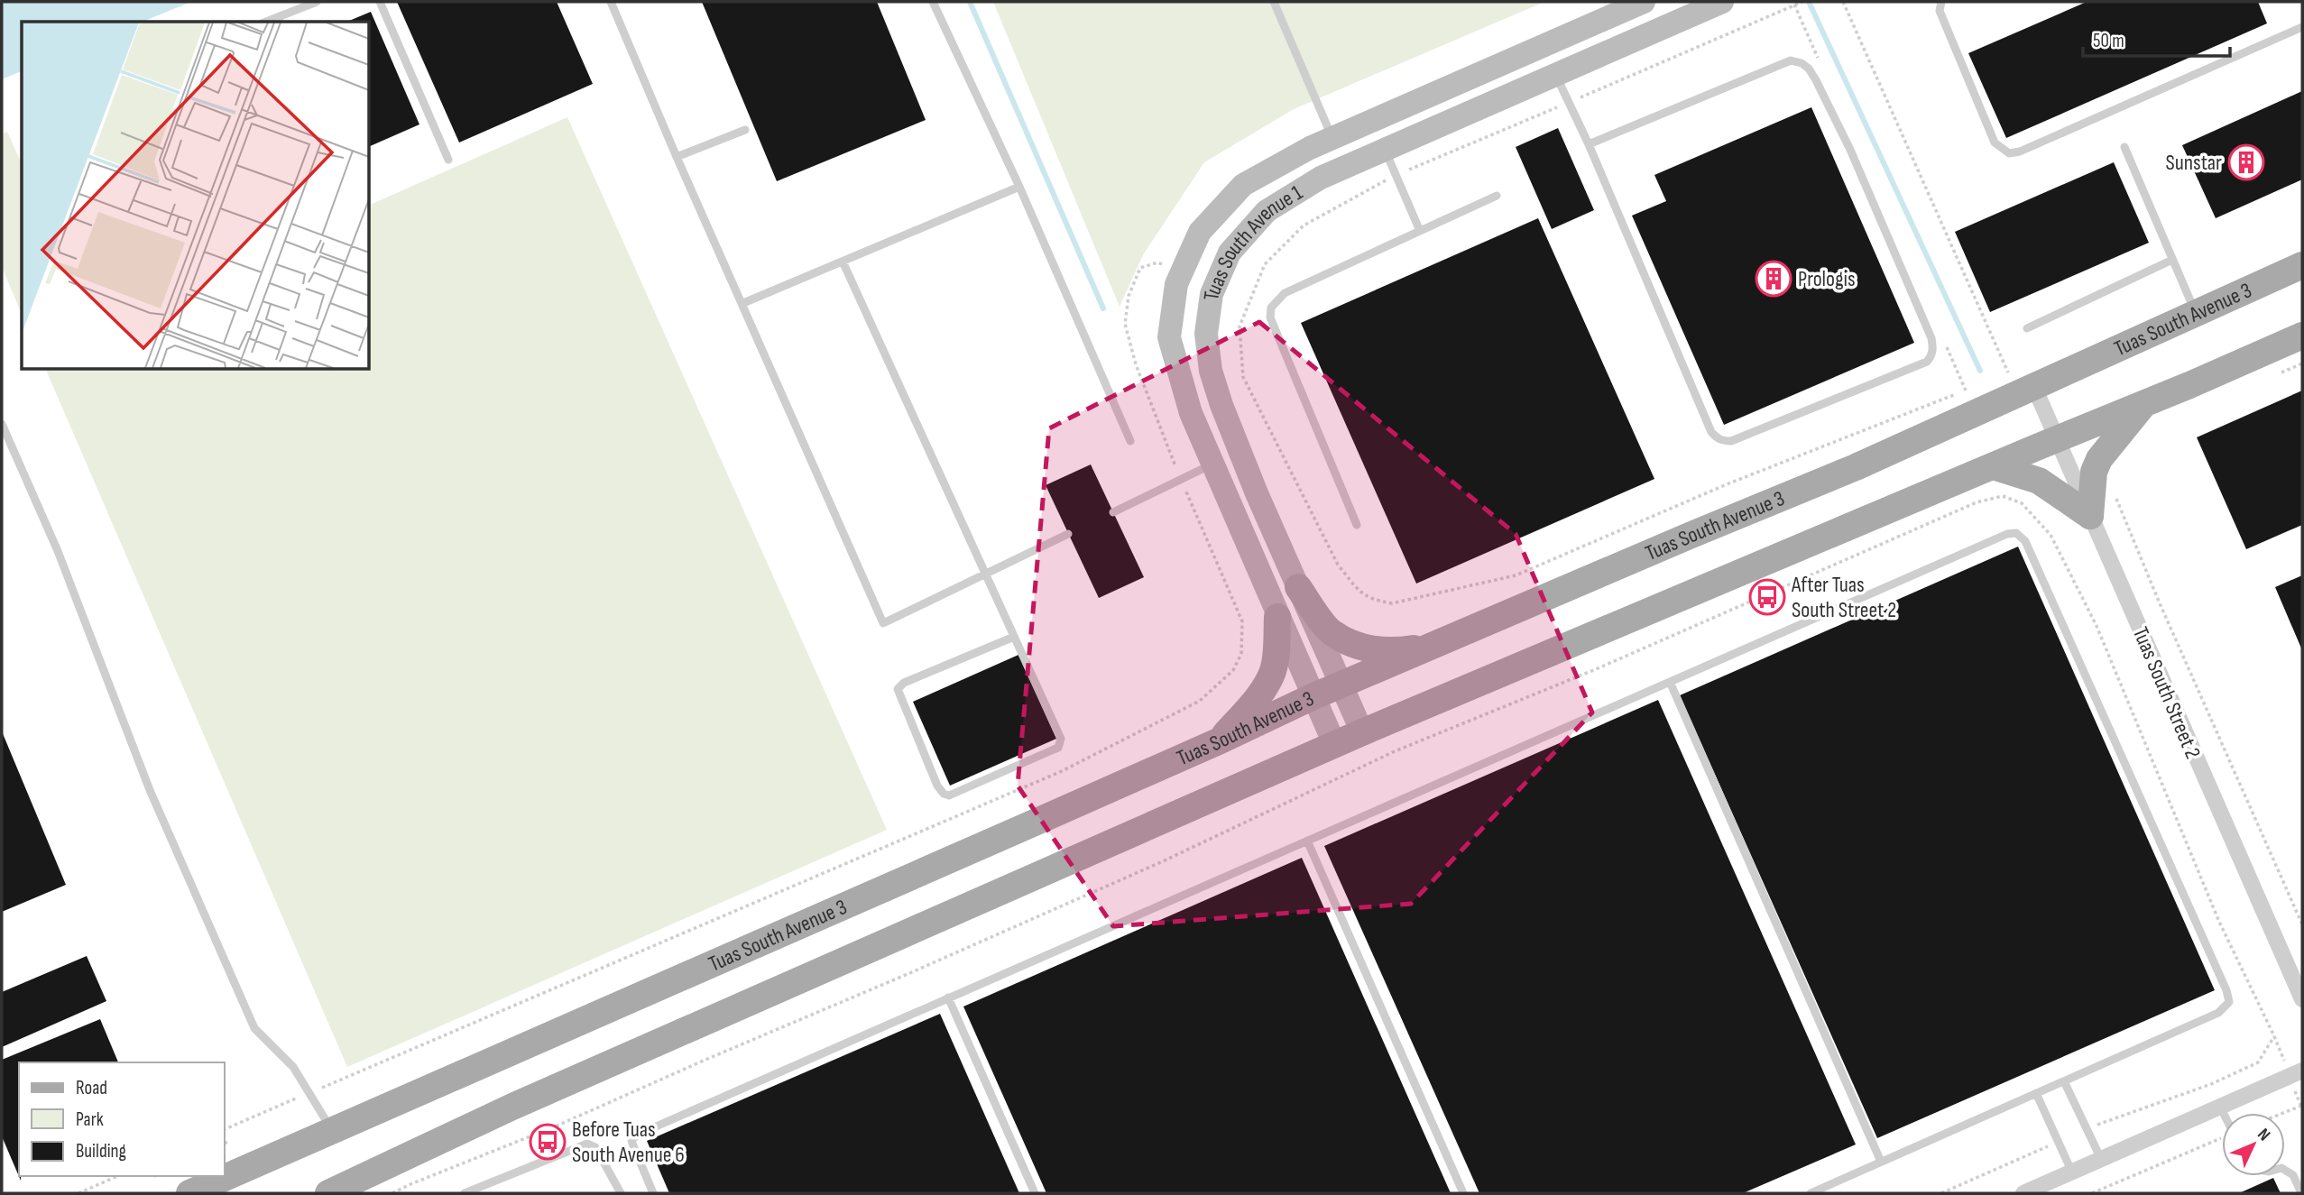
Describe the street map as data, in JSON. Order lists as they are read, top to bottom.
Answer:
{
  "streets": {
    "main road": ["Tuas South Avenue 1", "Tuas South Avenue 3"],
    "street": ["Tuas South Street 2"]
  },
  "crossings": [
    ["Tuas South Avenue 1", "Tuas South Avenue 3"],
    ["Tuas South Avenue 3", "Tuas South Street 2"]
  ],
  "places": {
    "building": ["Sunstar", "Prologis"],
    "bus stop": ["After Tuas South Street 2", "Before Tuas South Avenue 6"]
  },
  "legend": ["Road", "Park", "Building"],
  "scale_bar": "50 m",
  "north": "top right"
}
